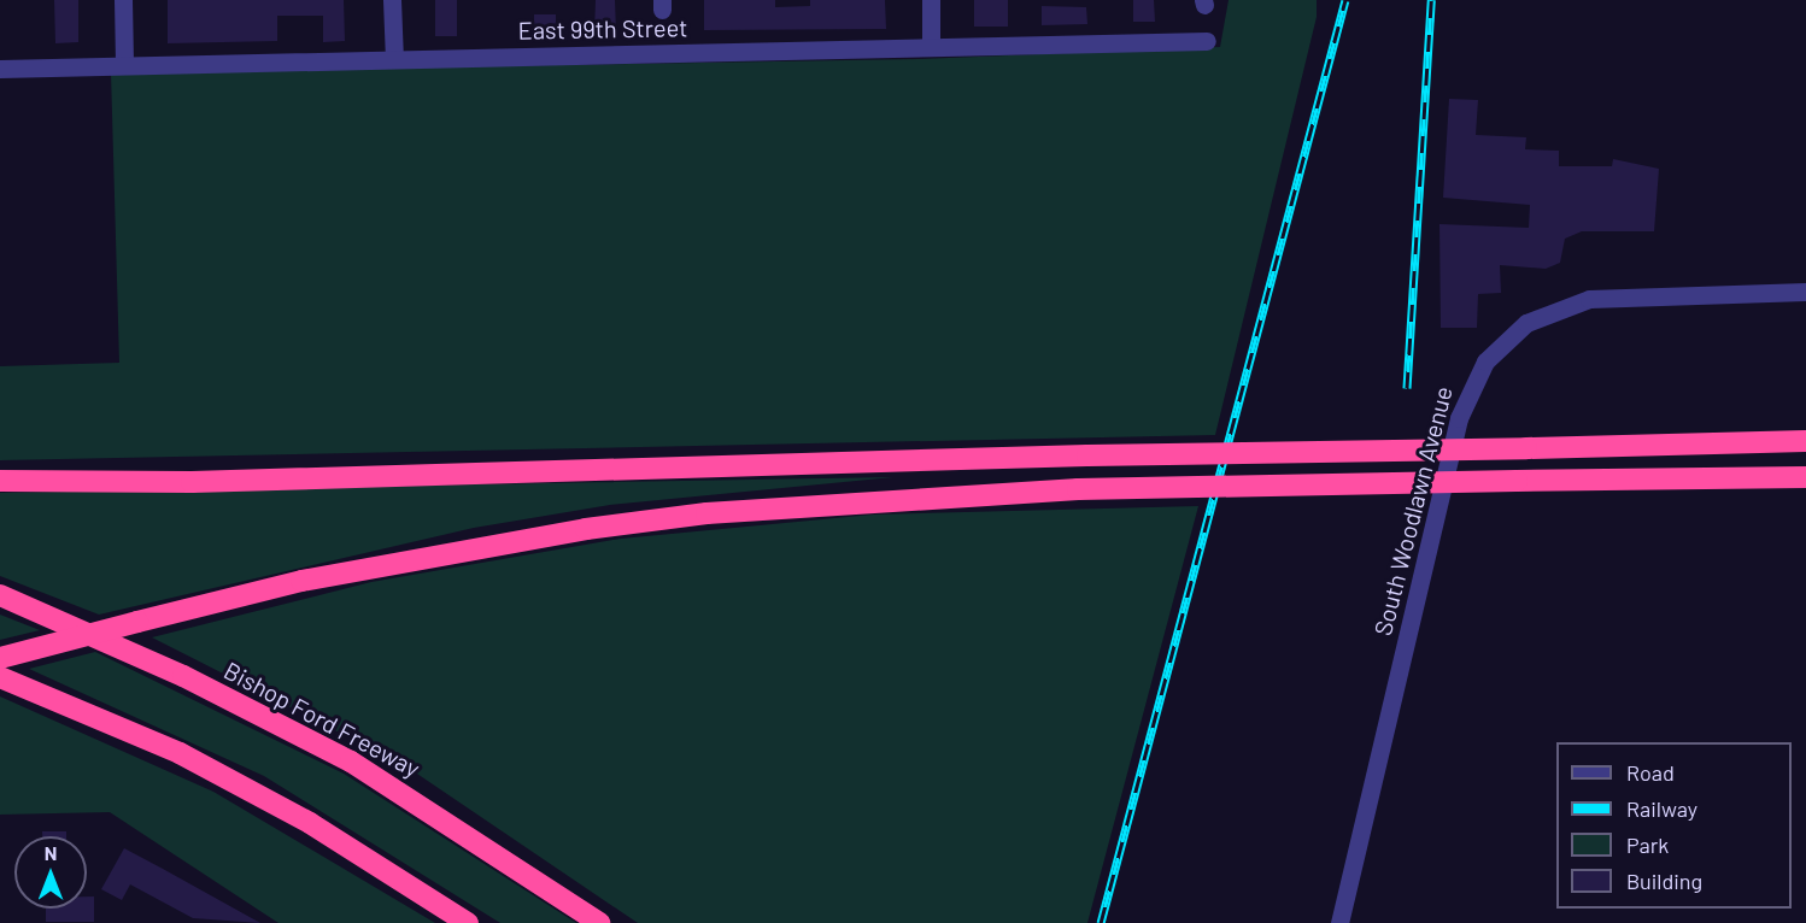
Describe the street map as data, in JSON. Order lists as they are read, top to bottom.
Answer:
{
  "streets": {
    "highway": ["Bishop Ford Freeway"],
    "street": ["East 99th Street", "South Woodlawn Avenue"]
  },
  "legend": [
    "Road",
    "Railway",
    "Park",
    "Building"
  ],
  "north": "top"
}
